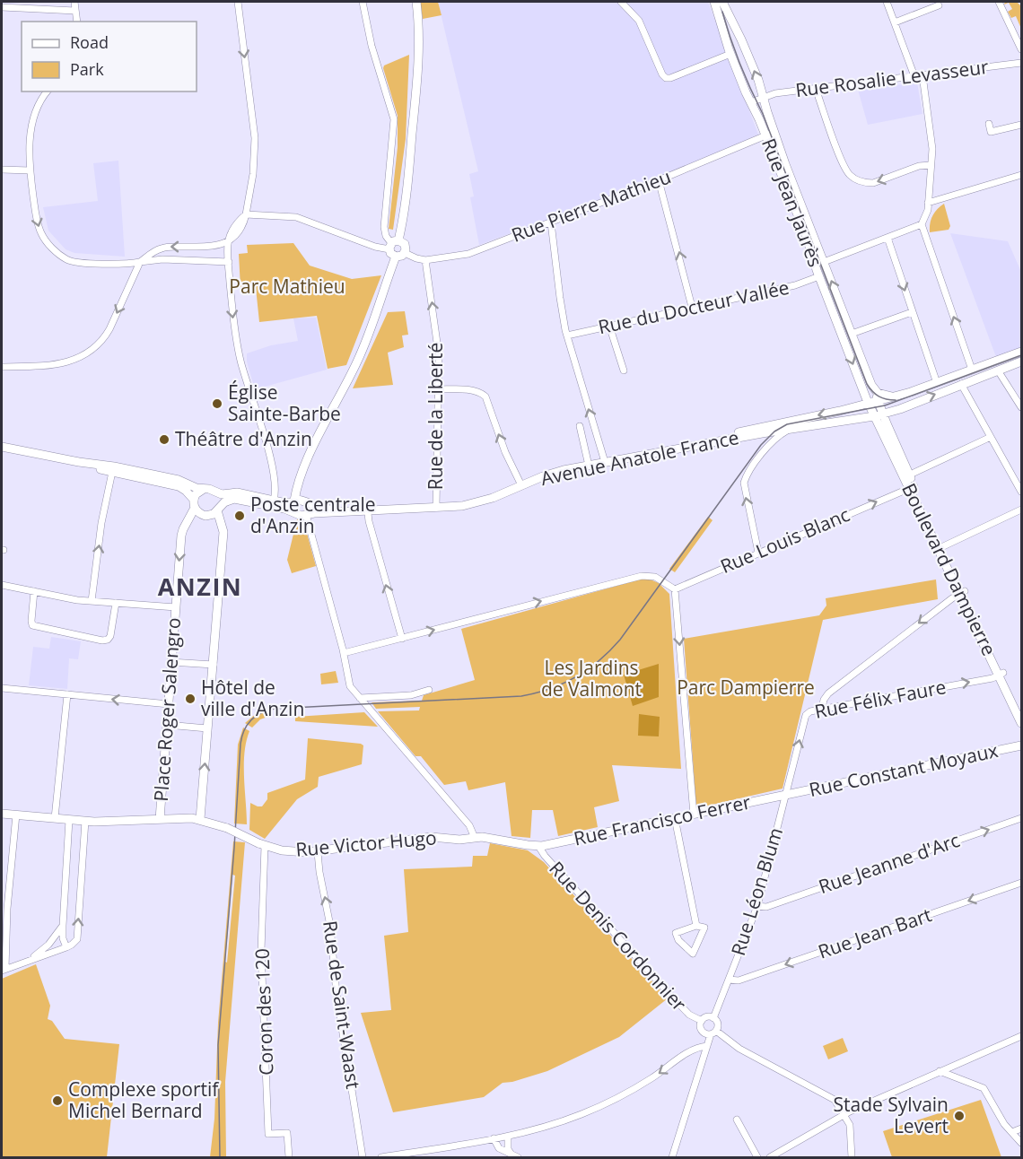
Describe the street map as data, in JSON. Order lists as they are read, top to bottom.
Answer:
{
  "streets": {
    "main road": [
      "Rue Jean Jaurès",
      "Avenue Anatole France",
      "Boulevard Dampierre",
      "Place Roger Salengro",
      "Rue Constant Moyaux",
      "Rue Francisco Ferrer",
      "Rue Victor Hugo"
    ],
    "street": [
      "Rue Rosalie Levasseur",
      "Rue Pierre Mathieu",
      "Rue du Docteur Vallée",
      "Rue de la Liberté",
      "Rue Louis Blanc",
      "Rue Félix Faure",
      "Rue Jeanne d'Arc",
      "Rue Léon Blum",
      "Rue Jean Bart",
      "Rue Denis Cordonnier",
      "Rue de Saint-Waast",
      "Coron des 120"
    ]
  },
  "crossings": [
    ["Rue Rosalie Levasseur", "Rue Jean Jaurès"],
    ["Rue Jean Jaurès", "Rue Pierre Mathieu"],
    ["Rue Jean Jaurès", "Rue du Docteur Vallée"],
    ["Rue Jean Jaurès", "Avenue Anatole France"],
    ["Rue Jean Jaurès", "Boulevard Dampierre"],
    ["Rue Pierre Mathieu", "Rue de la Liberté"],
    ["Rue de la Liberté", "Avenue Anatole France"],
    ["Avenue Anatole France", "Boulevard Dampierre"],
    ["Avenue Anatole France", "Place Roger Salengro"],
    ["Rue Louis Blanc", "Boulevard Dampierre"],
    ["Boulevard Dampierre", "Rue Félix Faure"],
    ["Rue Félix Faure", "Rue Constant Moyaux"],
    ["Rue Félix Faure", "Rue Francisco Ferrer"],
    ["Rue Félix Faure", "Rue Léon Blum"],
    ["Place Roger Salengro", "Rue Victor Hugo"],
    ["Rue Constant Moyaux", "Rue Francisco Ferrer"],
    ["Rue Constant Moyaux", "Rue Léon Blum"],
    ["Rue Francisco Ferrer", "Rue Victor Hugo"],
    ["Rue Francisco Ferrer", "Rue Léon Blum"],
    ["Rue Francisco Ferrer", "Rue Denis Cordonnier"],
    ["Rue Victor Hugo", "Rue Denis Cordonnier"],
    ["Rue Victor Hugo", "Rue de Saint-Waast"],
    ["Rue Victor Hugo", "Coron des 120"],
    ["Rue Jeanne d'Arc", "Rue Léon Blum"],
    ["Rue Léon Blum", "Rue Jean Bart"],
    ["Rue Léon Blum", "Rue Denis Cordonnier"]
  ],
  "one_way": [
    "Rue de la Liberté",
    "Rue Louis Blanc",
    "Rue Jeanne d'Arc",
    "Rue Jean Bart",
    "Rue de Saint-Waast"
  ],
  "districts": ["ANZIN"],
  "parks": ["Parc Mathieu", "Les Jardins de Valmont", "Parc Dampierre"],
  "places": [
    "Église Sainte-Barbe",
    "Théâtre d'Anzin",
    "Poste centrale d'Anzin",
    "Hôtel de ville d'Anzin",
    "Complexe sportif Michel Bernard",
    "Stade Sylvain Levert"
  ],
  "legend": ["Road", "Park"]
}
